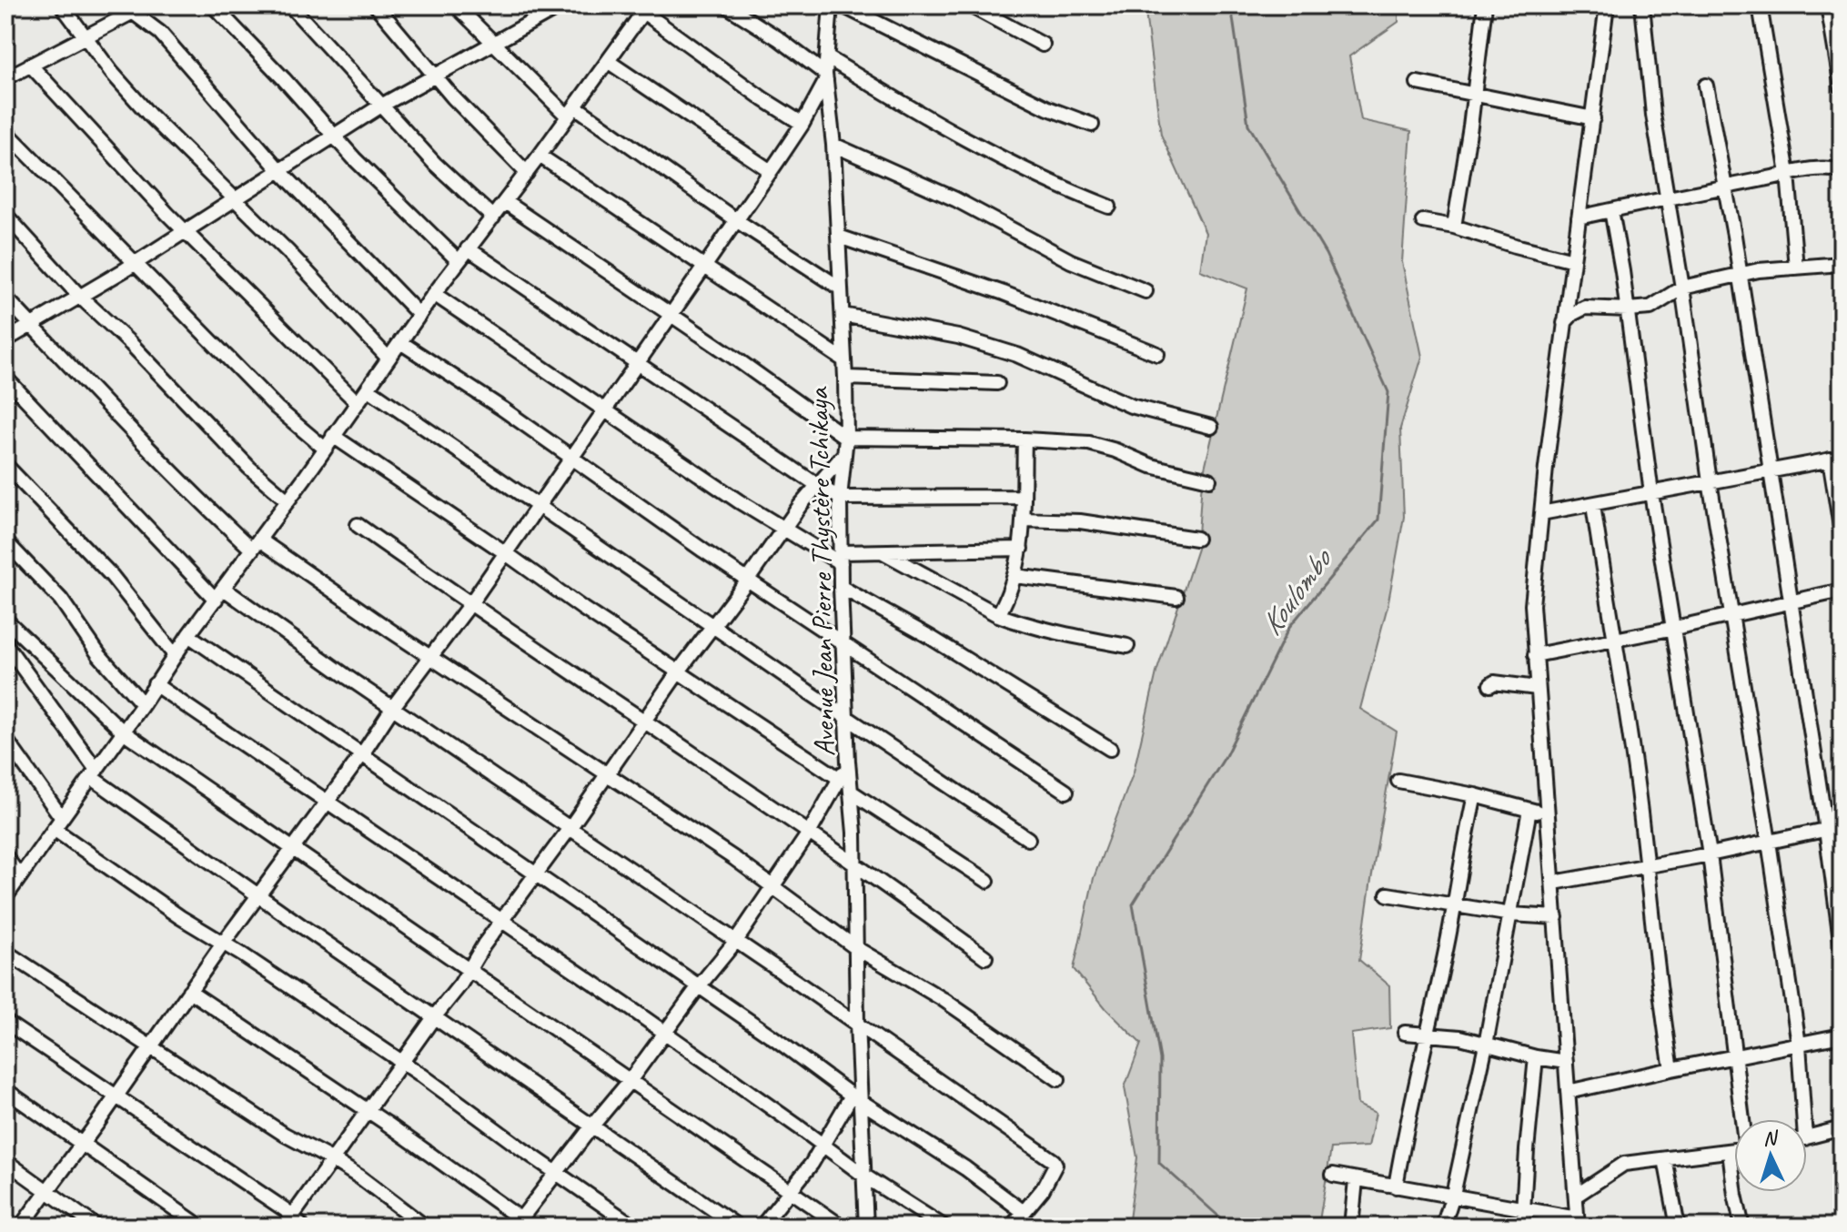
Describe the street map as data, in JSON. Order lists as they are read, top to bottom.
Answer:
{
  "streets": {
    "street": ["Avenue Jean Pierre Thystère Tchikaya"]
  },
  "water": ["Koulombo"],
  "north": "top"
}
